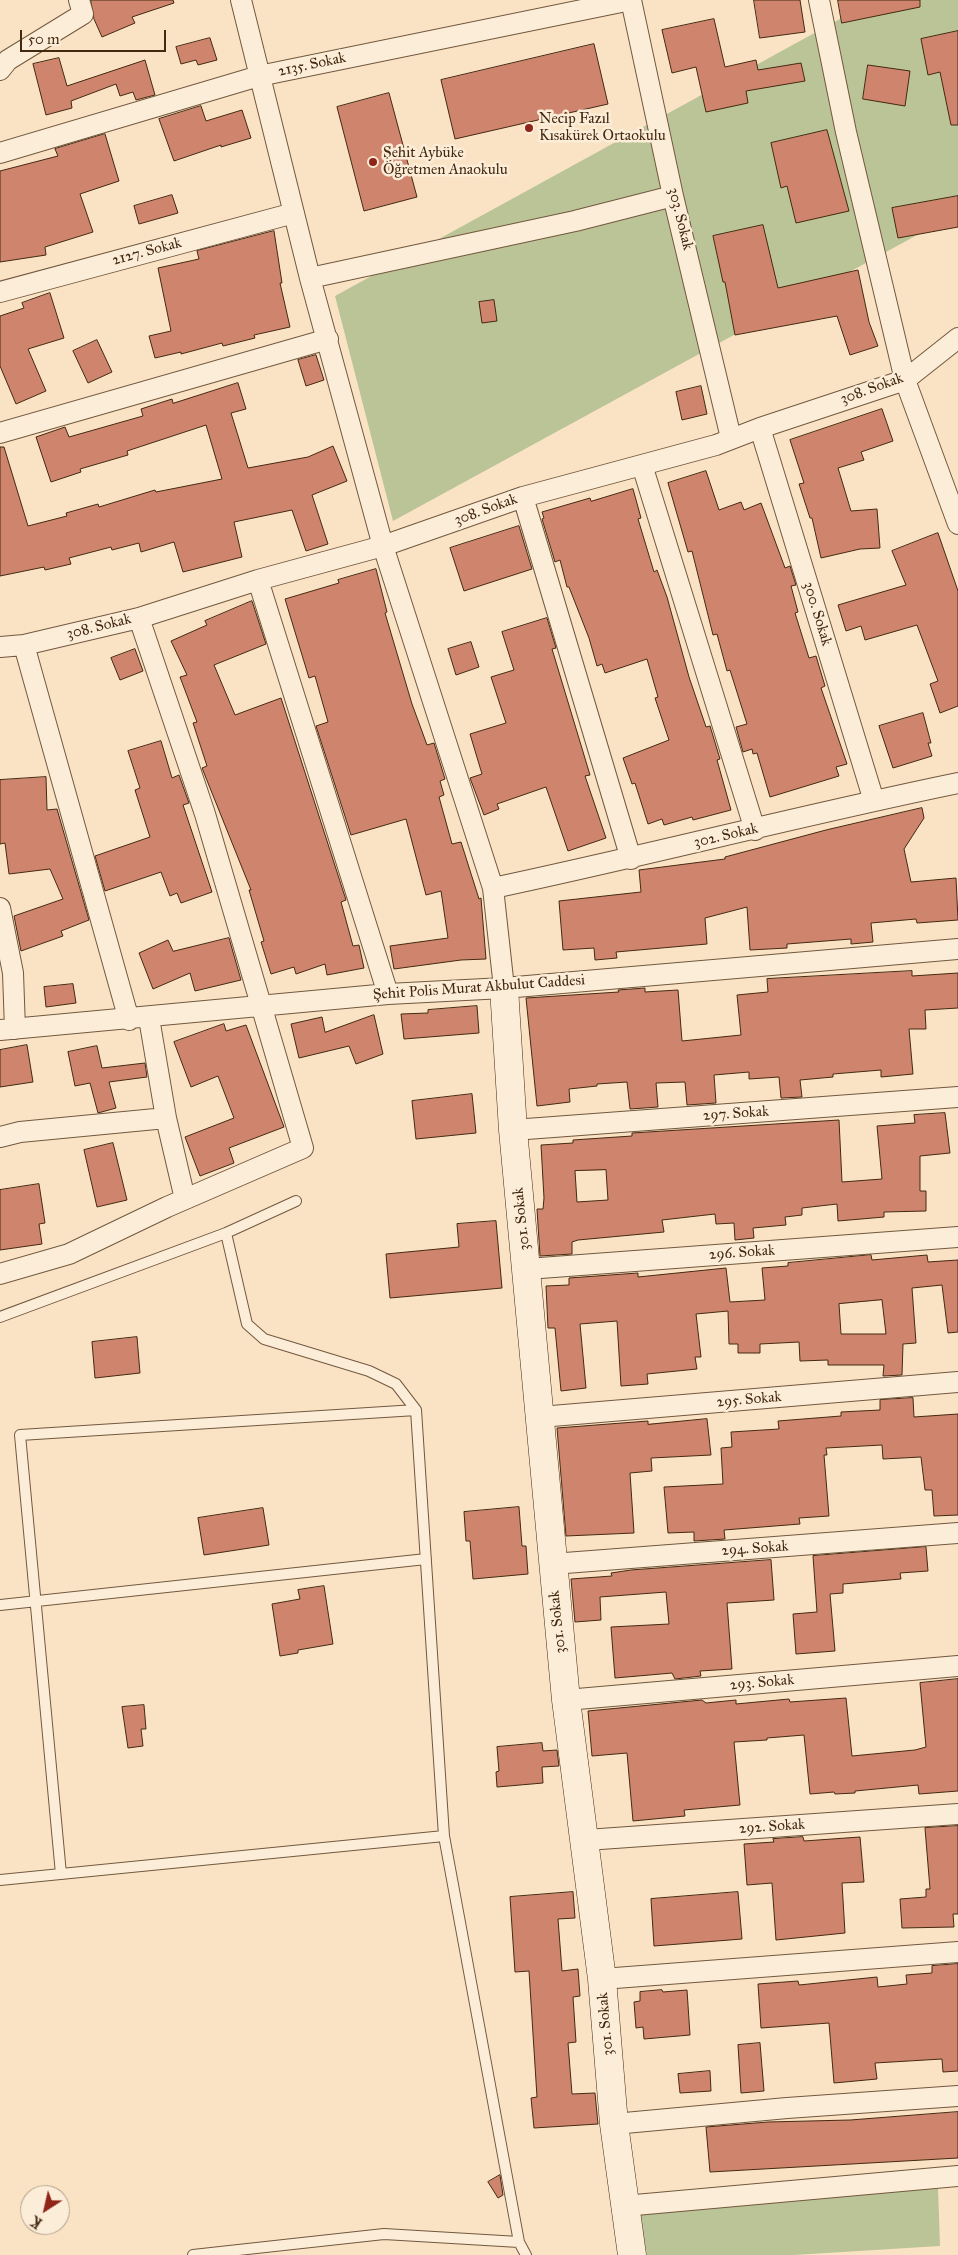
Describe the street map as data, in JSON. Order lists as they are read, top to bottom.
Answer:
{
  "streets": {
    "street": [
      "2135. Sokak",
      "303. Sokak",
      "2127. Sokak",
      "308. Sokak",
      "300. Sokak",
      "302. Sokak",
      "Şehit Polis Murat Akbulut Caddesi",
      "297. Sokak",
      "301. Sokak",
      "296. Sokak",
      "295. Sokak",
      "294. Sokak",
      "293. Sokak",
      "292. Sokak"
    ]
  },
  "crossings": [
    ["2135. Sokak", "303. Sokak"],
    ["303. Sokak", "308. Sokak"],
    ["308. Sokak", "300. Sokak"],
    ["300. Sokak", "302. Sokak"],
    ["Şehit Polis Murat Akbulut Caddesi", "301. Sokak"],
    ["297. Sokak", "301. Sokak"],
    ["301. Sokak", "296. Sokak"],
    ["301. Sokak", "295. Sokak"],
    ["301. Sokak", "294. Sokak"],
    ["301. Sokak", "293. Sokak"],
    ["301. Sokak", "292. Sokak"]
  ],
  "places": ["Necip Fazıl Kısakürek Ortaokulu", "Şehit Aybüke Öğretmen Anaokulu"],
  "scale_bar": "50 m",
  "north": "bottom left"
}
